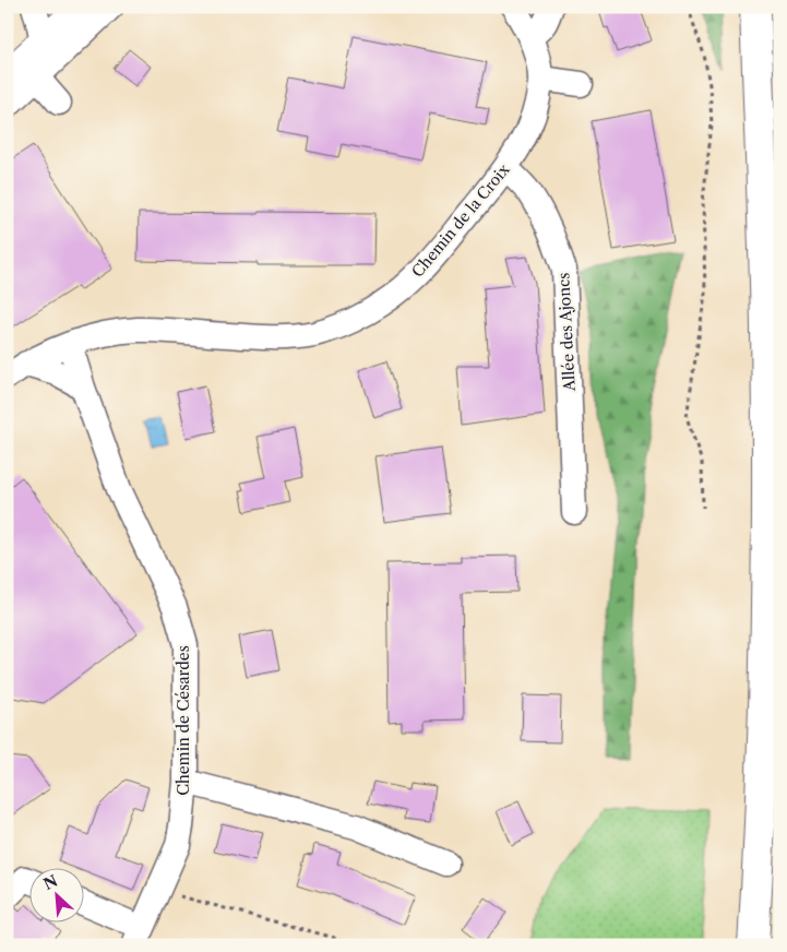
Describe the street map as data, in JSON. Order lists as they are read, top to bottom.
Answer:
{
  "streets": {
    "street": ["Chemin de la Croix", "Allée des Ajoncs", "Chemin de Césardes"]
  },
  "crossings": [
    ["Chemin de la Croix", "Allée des Ajoncs"],
    ["Chemin de la Croix", "Chemin de Césardes"]
  ],
  "north": "top left"
}
